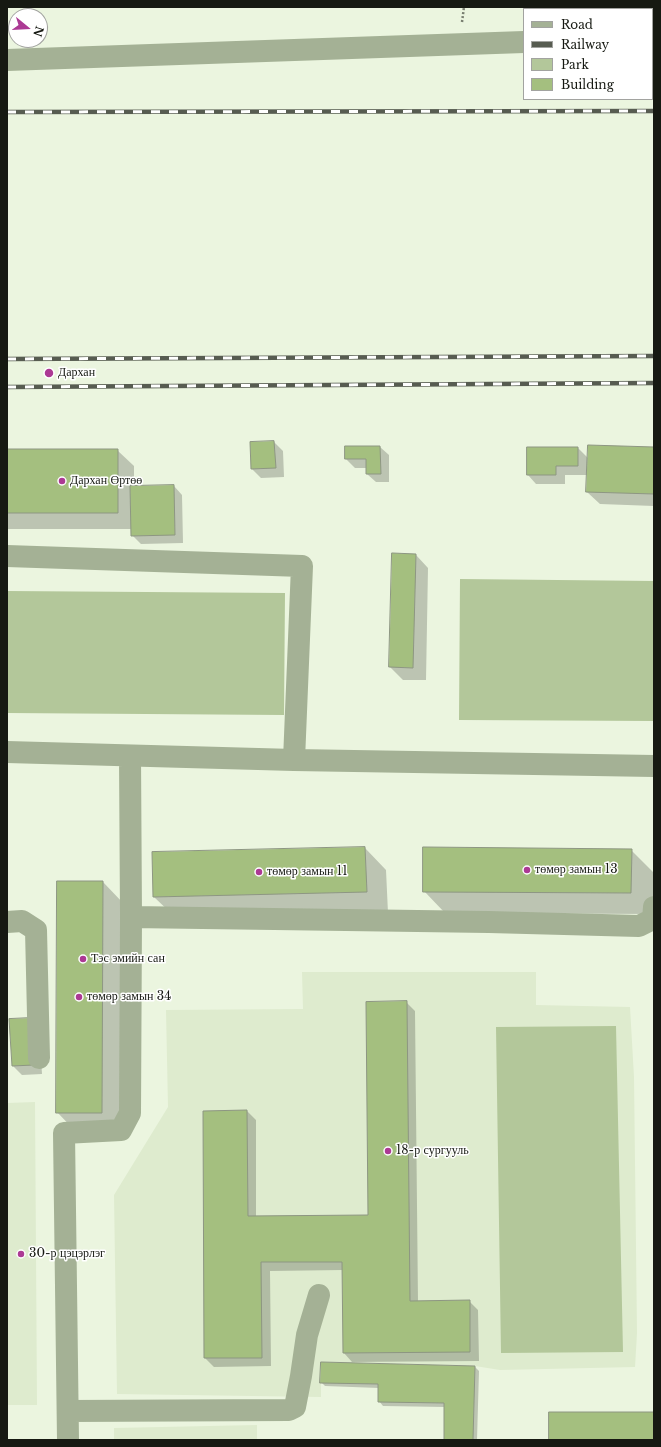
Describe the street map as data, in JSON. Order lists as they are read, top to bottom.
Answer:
{
  "places": [
    "Дархан",
    "Дархан Өртөө",
    "төмөр замын 13",
    "төмөр замын 11",
    "Тэс эмийн сан",
    "төмөр замын 34",
    "18-р сургууль",
    "30-р цэцэрлэг"
  ],
  "legend": [
    "Road",
    "Railway",
    "Park",
    "Building"
  ],
  "north": "right"
}
